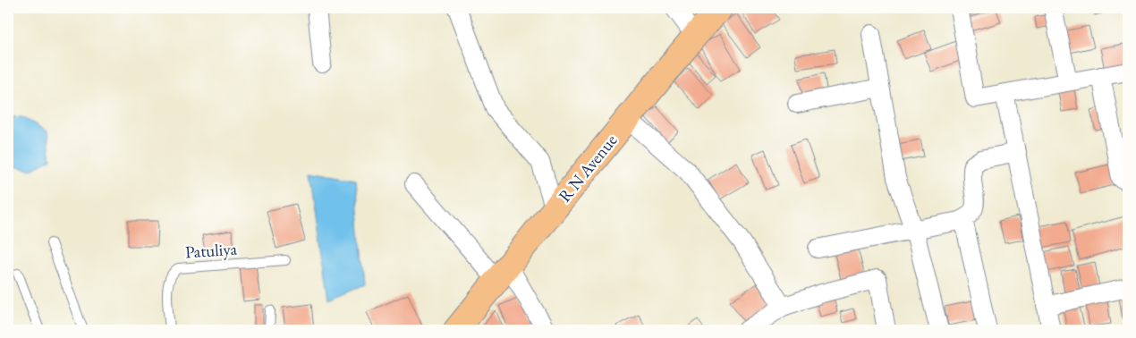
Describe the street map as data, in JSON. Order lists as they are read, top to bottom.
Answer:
{
  "streets": {
    "main road": ["R N Avenue"],
    "lane": ["Patuliya"]
  }
}
